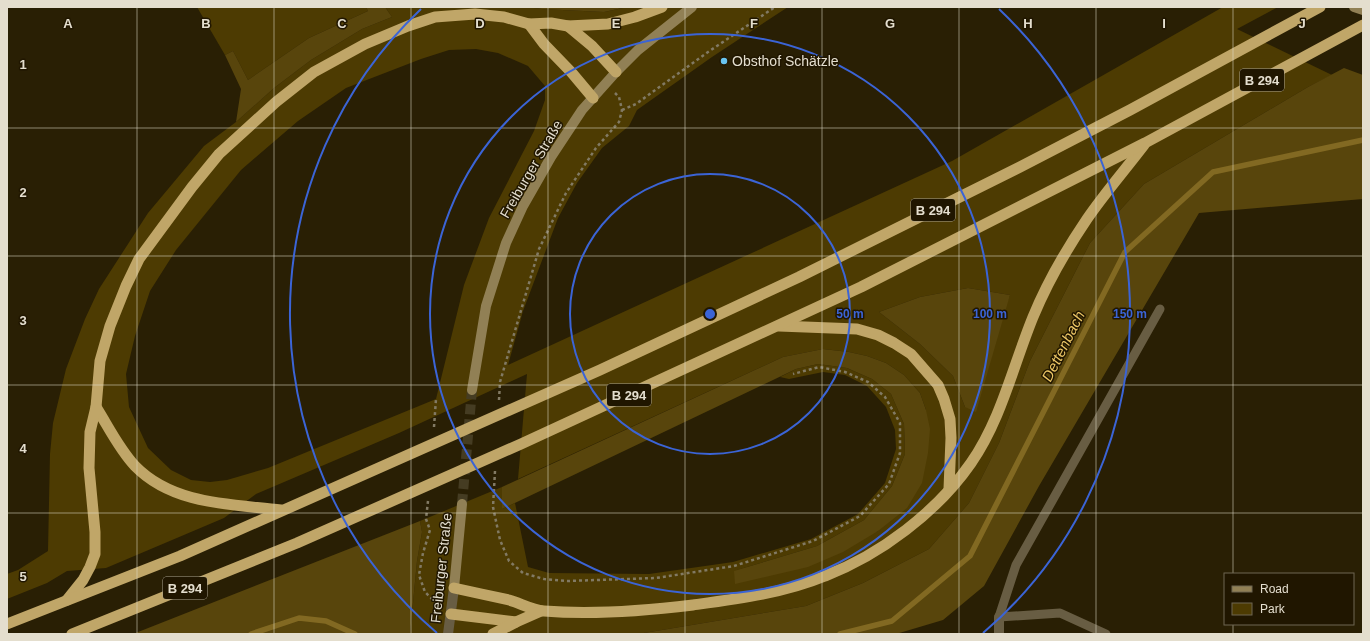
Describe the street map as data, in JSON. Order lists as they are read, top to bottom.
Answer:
{
  "streets": {
    "highway": ["B 294"],
    "main road": ["Freiburger Straße"]
  },
  "water": ["Dettenbach"],
  "places": ["Obsthof Schätzle"],
  "legend": ["Road", "Park"],
  "grid": {
    "columns": [
      "A",
      "B",
      "C",
      "D",
      "E",
      "F",
      "G",
      "H",
      "I",
      "J"
    ],
    "rows": [
      "1",
      "2",
      "3",
      "4",
      "5"
    ]
  },
  "rings": ["50 m", "100 m", "150 m"]
}
